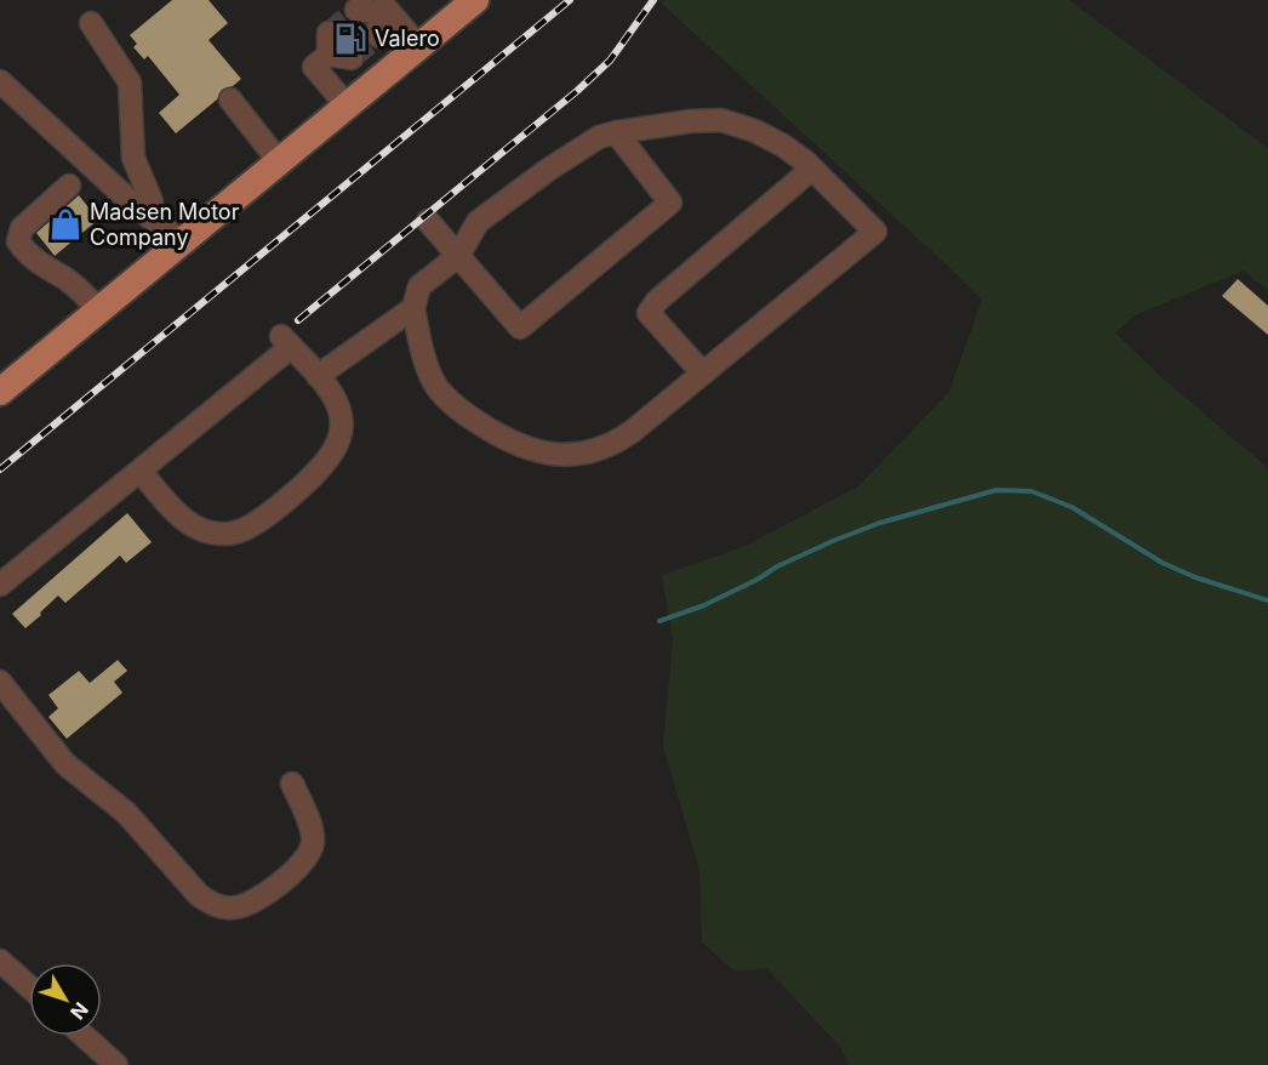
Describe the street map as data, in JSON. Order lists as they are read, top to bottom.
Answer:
{
  "places": {
    "fuel station": ["Valero"],
    "shop": ["Madsen Motor Company"]
  },
  "north": "bottom right"
}
